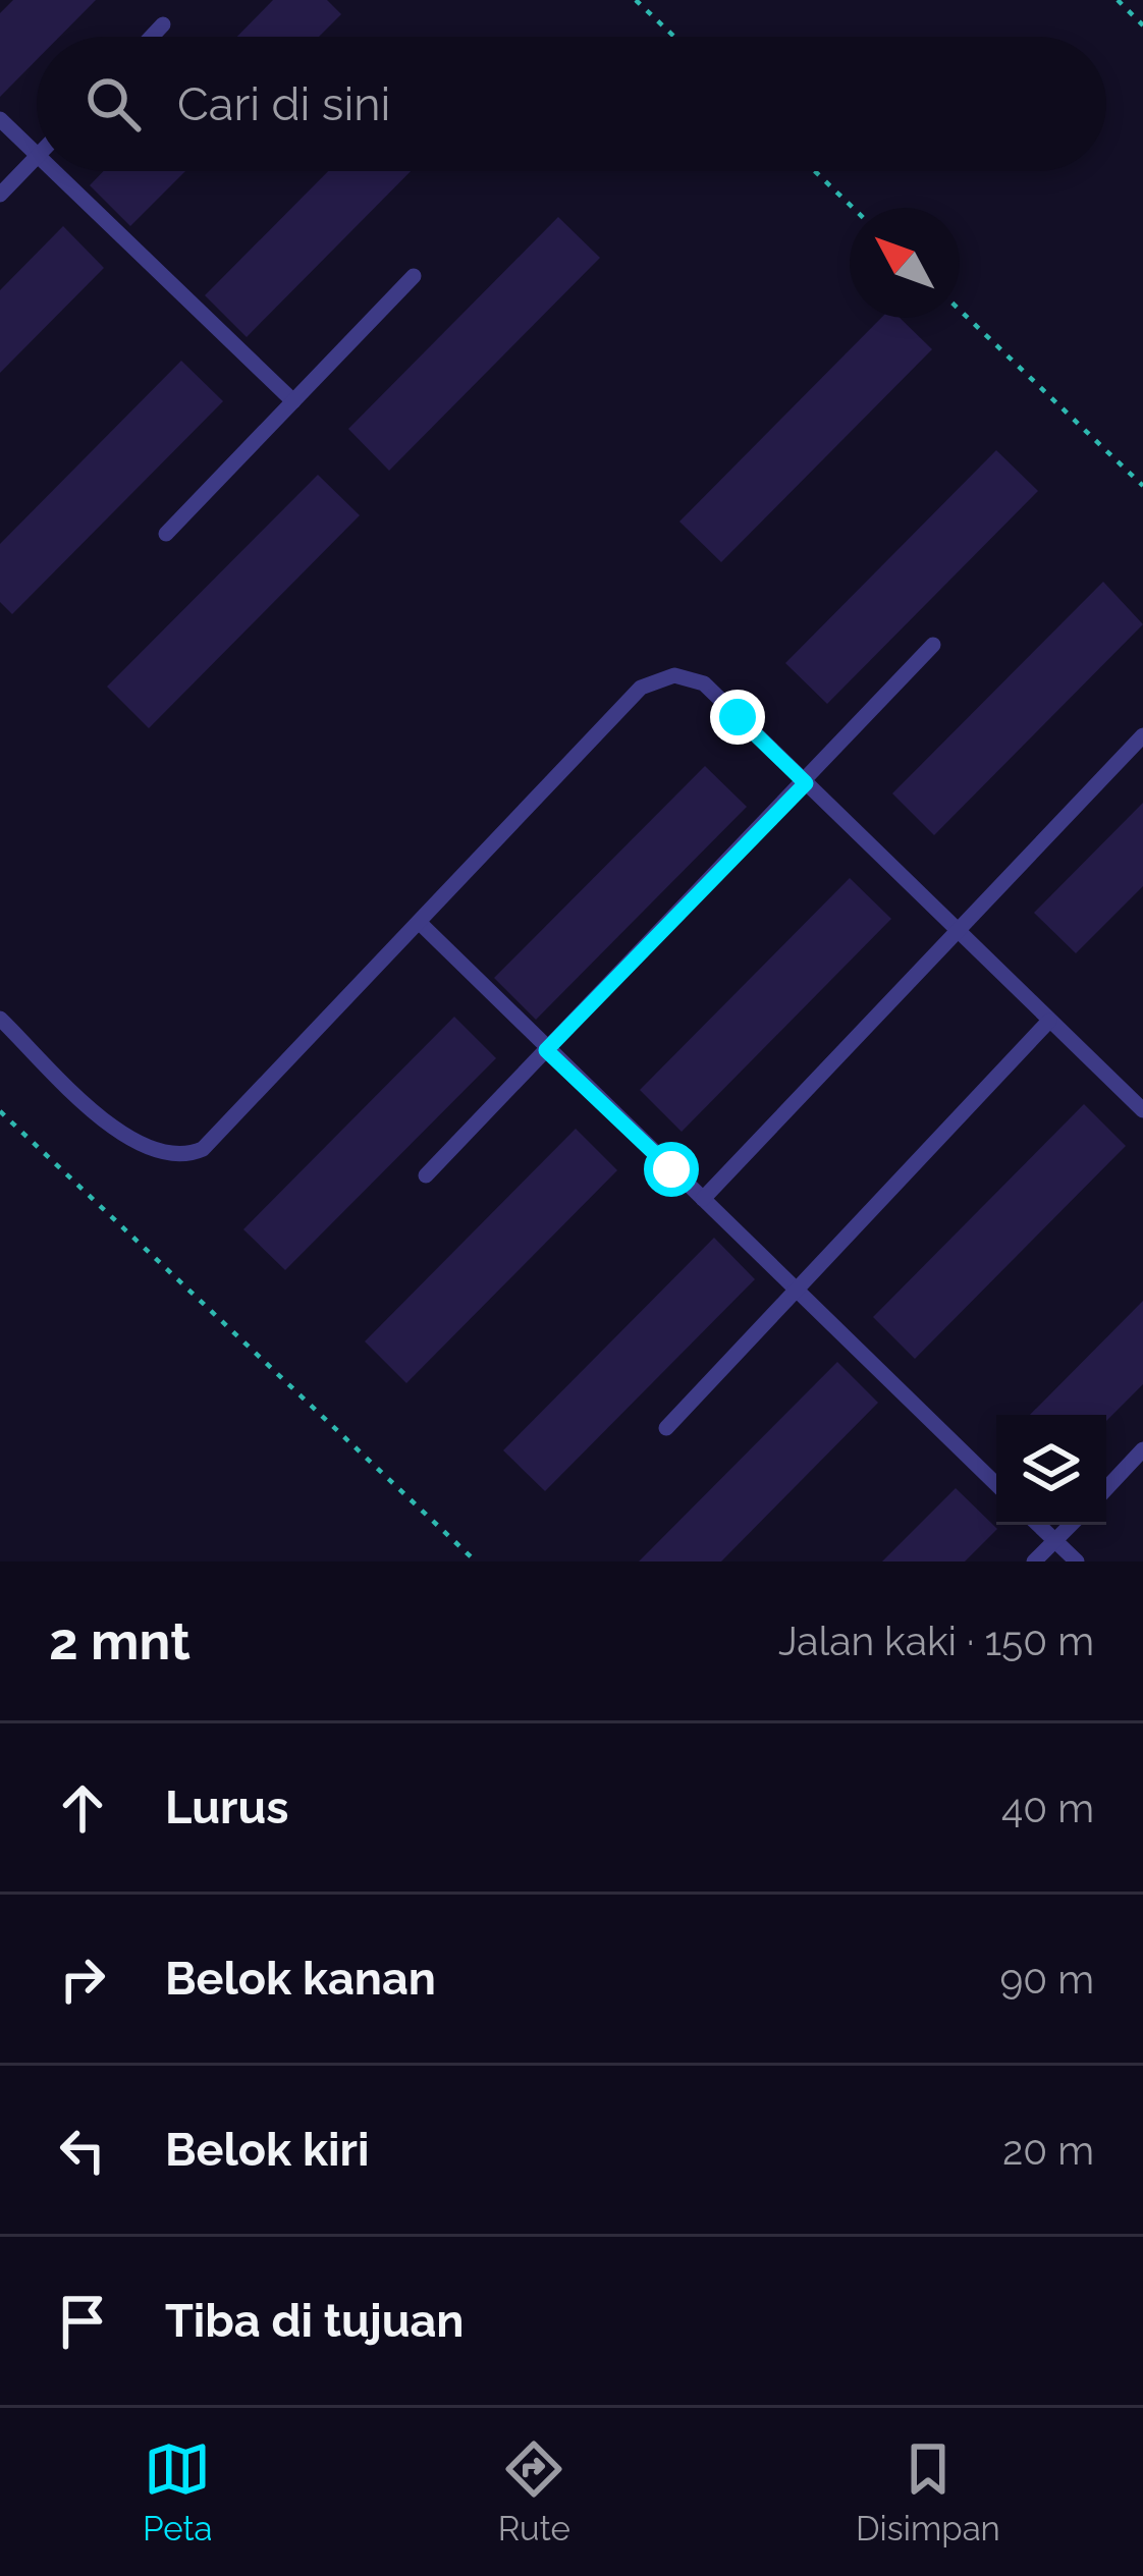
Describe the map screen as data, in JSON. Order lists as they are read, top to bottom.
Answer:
{
  "north": "top left",
  "page": {
    "search": "Cari di sini",
    "heading": ["2 mnt", "Jalan kaki · 150 m"],
    "list": [
      ["Lurus", "40 m"],
      ["Belok kanan", "90 m"],
      ["Belok kiri", "20 m"],
      "Tiba di tujuan"
    ],
    "nav": ["Peta", "Rute", "Disimpan"]
  }
}
